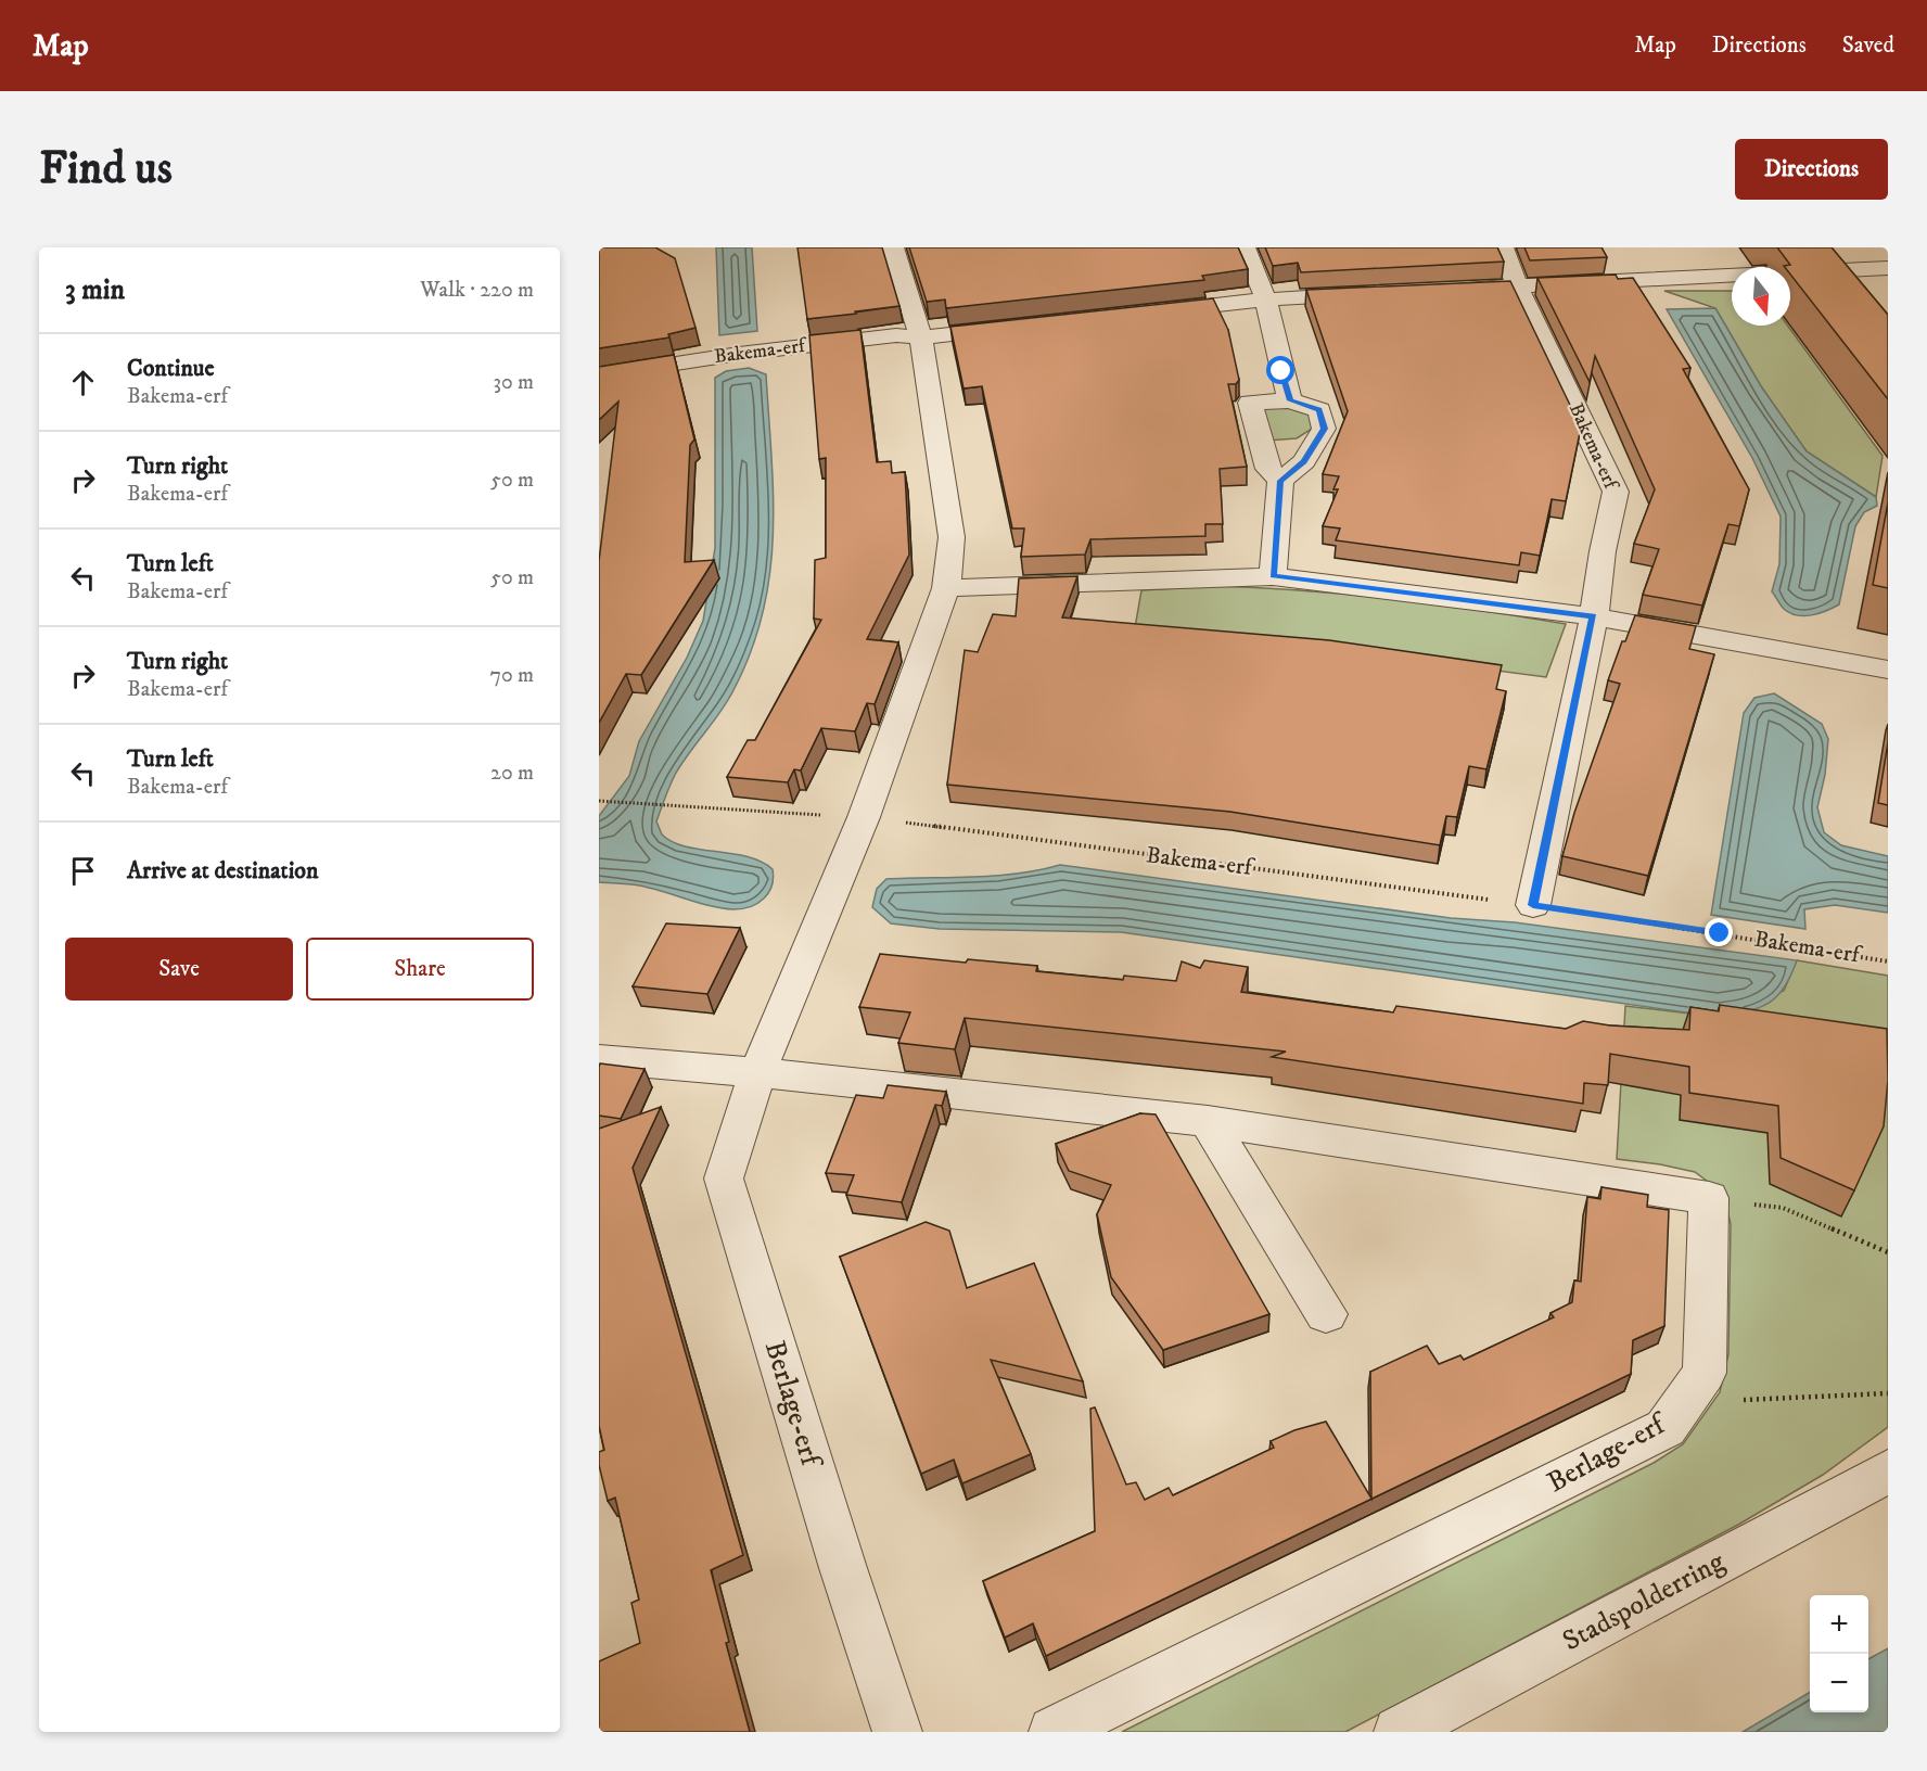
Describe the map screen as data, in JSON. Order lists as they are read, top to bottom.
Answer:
{
  "streets": {
    "street": ["Bakema-erf", "Berlage-erf", "Stadspolderring"]
  },
  "north": "bottom",
  "page": {
    "header": "Map",
    "nav": ["Map", "Directions", "Saved"],
    "buttons": [
      "Directions",
      ["Save", "Share"]
    ],
    "title": "Find us",
    "heading": ["3 min", "Walk · 220 m"],
    "list": [
      ["Continue", "Bakema-erf", "30 m"],
      ["Turn right", "Bakema-erf", "50 m"],
      ["Turn left", "Bakema-erf", "50 m"],
      ["Turn right", "Bakema-erf", "70 m"],
      ["Turn left", "Bakema-erf", "20 m"],
      "Arrive at destination"
    ],
    "map_buttons": ["+", "−"]
  }
}
